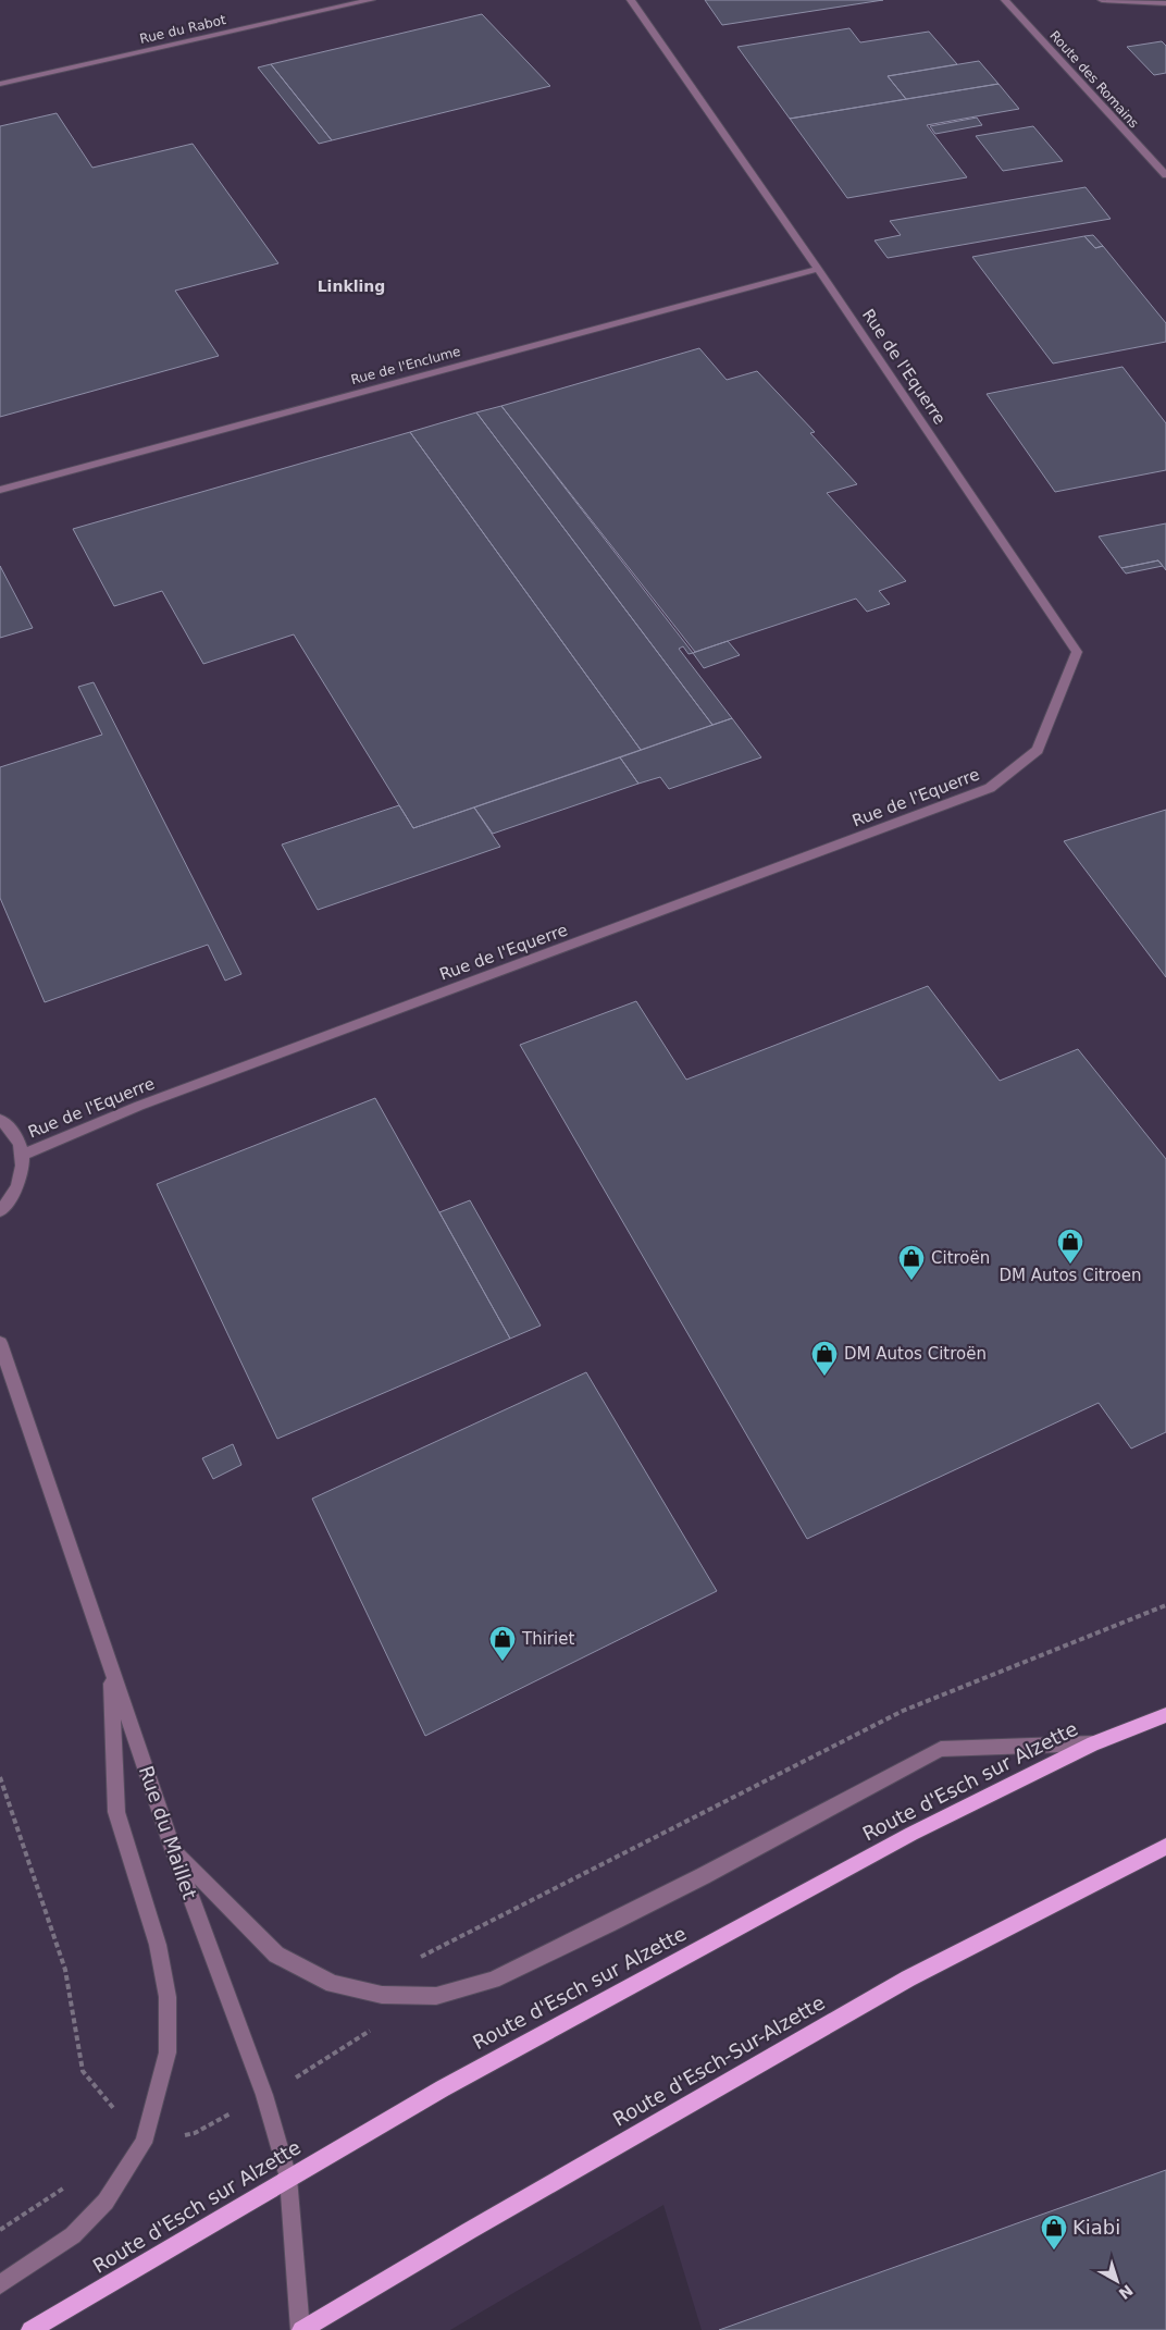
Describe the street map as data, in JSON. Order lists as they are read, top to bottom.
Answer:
{
  "streets": {
    "main road": ["Route d'Esch sur Alzette", "Route d'Esch-Sur-Alzette"],
    "street": [
      "Rue du Rabot",
      "Route des Romains",
      "Rue de l'Enclume",
      "Rue de l'Equerre",
      "Rue du Maillet"
    ]
  },
  "crossings": [
    ["Rue de l'Enclume", "Rue de l'Equerre"],
    ["Route d'Esch sur Alzette", "Rue du Maillet"],
    ["Rue du Maillet", "Route d'Esch-Sur-Alzette"]
  ],
  "districts": ["Linkling"],
  "places": {
    "shop": [
      "DM Autos Citroen",
      "Citroën",
      "DM Autos Citroën",
      "Thiriet",
      "Kiabi"
    ]
  },
  "north": "bottom right"
}
